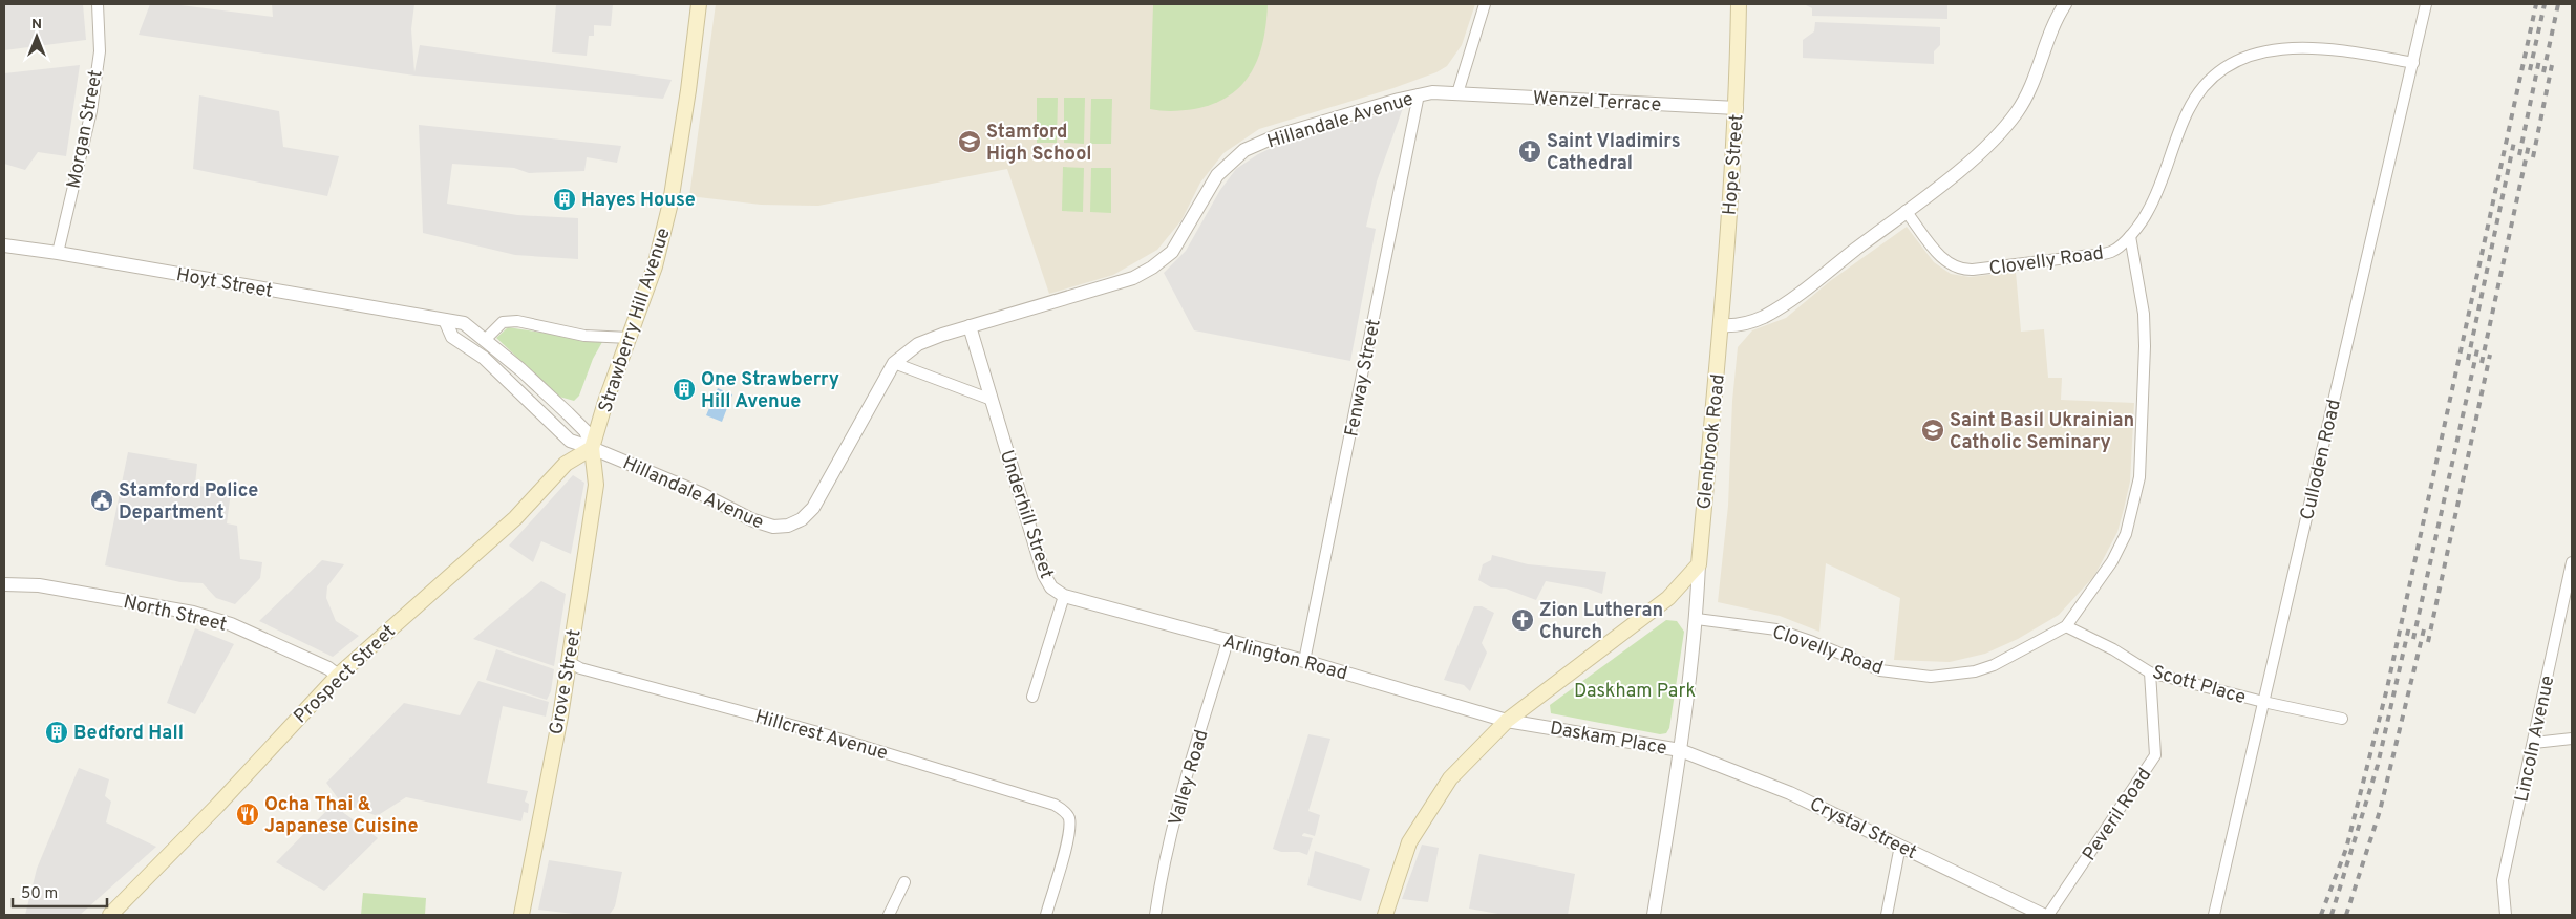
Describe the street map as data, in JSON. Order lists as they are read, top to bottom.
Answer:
{
  "streets": {
    "main road": [
      "Hope Street",
      "Strawberry Hill Avenue",
      "Glenbrook Road",
      "Prospect Street",
      "Grove Street"
    ],
    "street": [
      "Wenzel Terrace",
      "Hillandale Avenue",
      "Morgan Street",
      "Clovelly Road",
      "Hoyt Street",
      "Fenway Street",
      "Culloden Road",
      "Underhill Street",
      "North Street",
      "Arlington Road",
      "Scott Place",
      "Hillcrest Avenue",
      "Daskam Place",
      "Lincoln Avenue",
      "Valley Road",
      "Peveril Road",
      "Crystal Street"
    ]
  },
  "crossings": [
    ["Wenzel Terrace", "Hillandale Avenue"],
    ["Wenzel Terrace", "Hope Street"],
    ["Hillandale Avenue", "Hoyt Street"],
    ["Hillandale Avenue", "Strawberry Hill Avenue"],
    ["Hillandale Avenue", "Fenway Street"],
    ["Hillandale Avenue", "Underhill Street"],
    ["Hillandale Avenue", "Prospect Street"],
    ["Hillandale Avenue", "Grove Street"],
    ["Morgan Street", "Hoyt Street"],
    ["Hope Street", "Glenbrook Road"],
    ["Clovelly Road", "Scott Place"],
    ["Clovelly Road", "Daskam Place"],
    ["Hoyt Street", "Strawberry Hill Avenue"],
    ["Hoyt Street", "Prospect Street"],
    ["Hoyt Street", "Grove Street"],
    ["Strawberry Hill Avenue", "Prospect Street"],
    ["Strawberry Hill Avenue", "Grove Street"],
    ["Fenway Street", "Arlington Road"],
    ["Glenbrook Road", "Daskam Place"],
    ["Culloden Road", "Scott Place"],
    ["Underhill Street", "Arlington Road"],
    ["North Street", "Prospect Street"],
    ["Arlington Road", "Daskam Place"],
    ["Arlington Road", "Valley Road"],
    ["Prospect Street", "Grove Street"],
    ["Grove Street", "Hillcrest Avenue"],
    ["Scott Place", "Peveril Road"],
    ["Daskam Place", "Crystal Street"]
  ],
  "parks": ["Daskham Park"],
  "places": {
    "school or university": ["Stamford High School", "Saint Basil Ukrainian Catholic Seminary"],
    "church": ["Saint Vladimirs Cathedral", "Zion Lutheran Church"],
    "building": ["Hayes House", "One Strawberry Hill Avenue", "Bedford Hall"],
    "public building": ["Stamford Police Department"],
    "restaurant": ["Ocha Thai & Japanese Cuisine"]
  },
  "scale_bar": "50 m",
  "north": "top"
}
